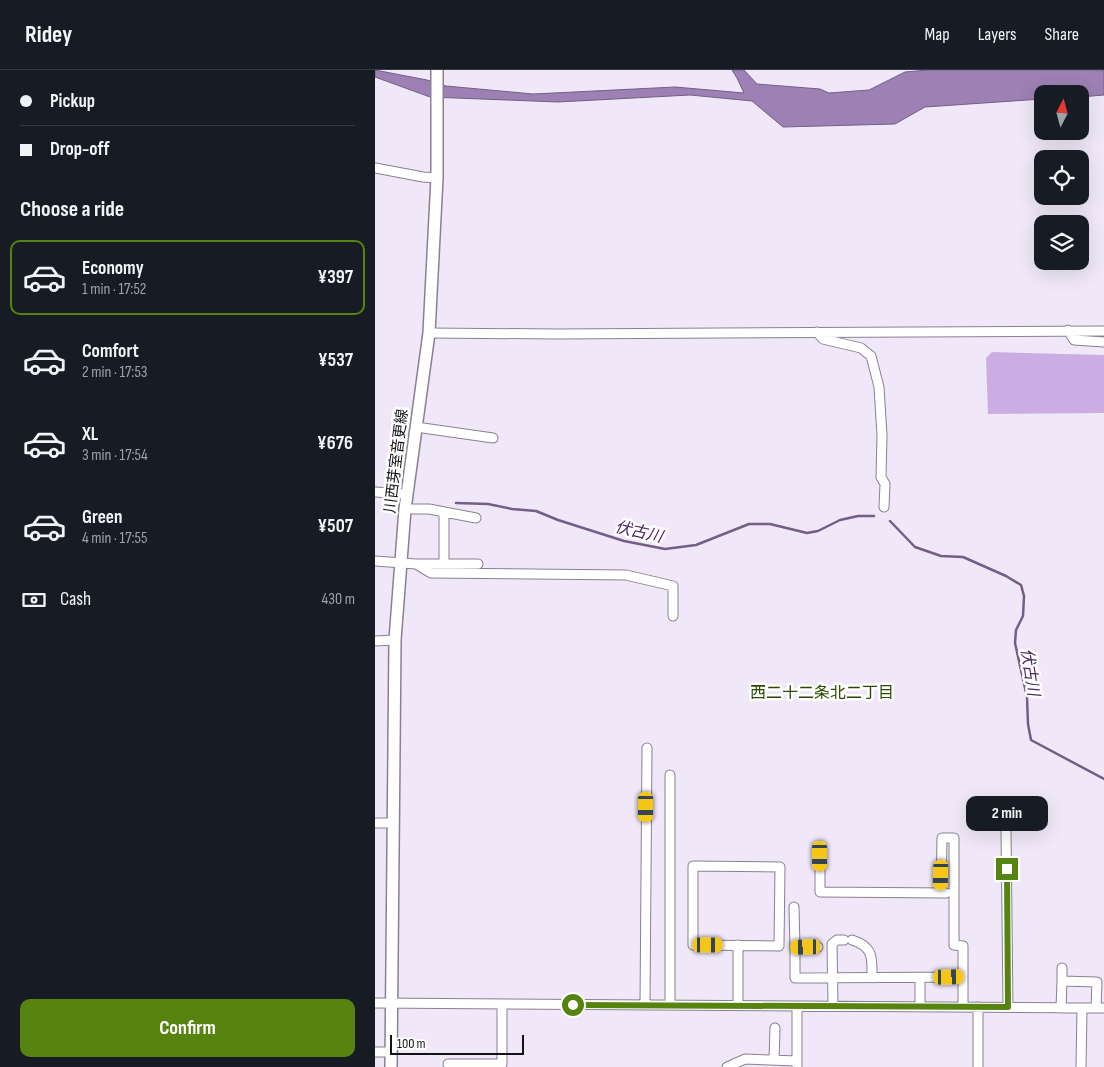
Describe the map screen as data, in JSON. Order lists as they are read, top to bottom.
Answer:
{
  "streets": {
    "main road": ["川西芽室音更線"]
  },
  "districts": ["西二十二条北二丁目"],
  "water": ["伏古川"],
  "scale_bar": "100 m",
  "north": "top",
  "page": {
    "header": "Ridey",
    "nav": ["Map", "Layers", "Share"],
    "banner": ["Pickup", "Drop-off"],
    "heading": "Choose a ride",
    "list": [
      {
        "name": "Economy",
        "note": "1 min · 17:52",
        "value": "¥397"
      },
      {
        "name": "Comfort",
        "note": "2 min · 17:53",
        "value": "¥537"
      },
      {
        "name": "XL",
        "note": "3 min · 17:54",
        "value": "¥676"
      },
      {
        "name": "Green",
        "note": "4 min · 17:55",
        "value": "¥507"
      }
    ],
    "pay": ["Cash", "430 m"],
    "bubble": "2 min",
    "buttons": "Confirm",
    "scale": "100 m"
  }
}
